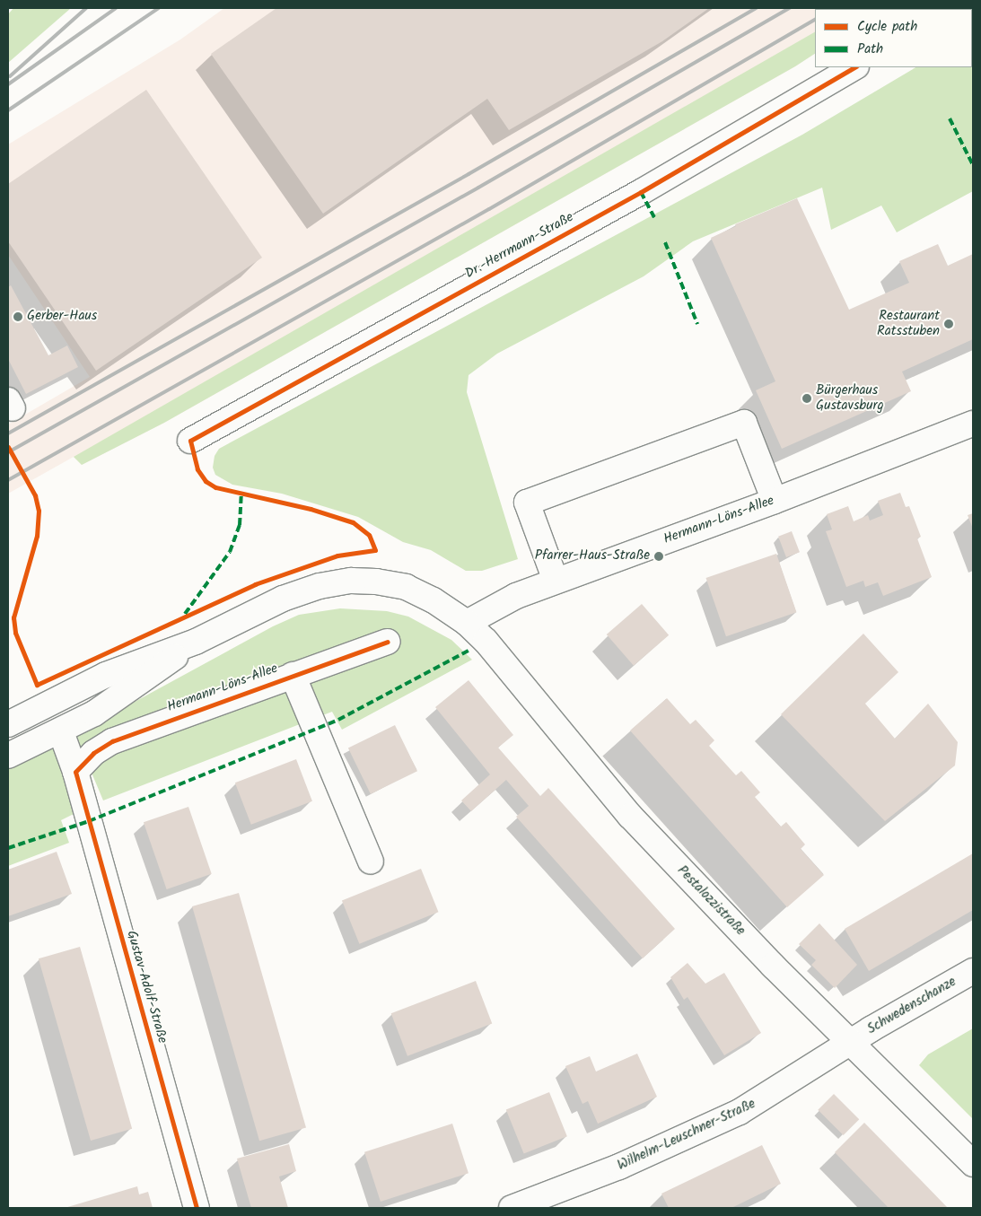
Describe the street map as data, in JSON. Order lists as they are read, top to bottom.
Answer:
{
  "streets": {
    "street": [
      "Dr.-Herrmann-Straße",
      "Hermann-Löns-Allee",
      "Pestalozzistraße",
      "Gustav-Adolf-Straße",
      "Schwedenschanze",
      "Wilhelm-Leuschner-Straße"
    ]
  },
  "crossings": [
    ["Hermann-Löns-Allee", "Pestalozzistraße"],
    ["Hermann-Löns-Allee", "Gustav-Adolf-Straße"],
    ["Pestalozzistraße", "Schwedenschanze"],
    ["Pestalozzistraße", "Wilhelm-Leuschner-Straße"],
    ["Schwedenschanze", "Wilhelm-Leuschner-Straße"]
  ],
  "places": [
    "Gerber-Haus",
    "Restaurant Ratsstuben",
    "Bürgerhaus Gustavsburg",
    "Pfarrer-Haus-Straße"
  ],
  "legend": ["Cycle path", "Path"]
}
